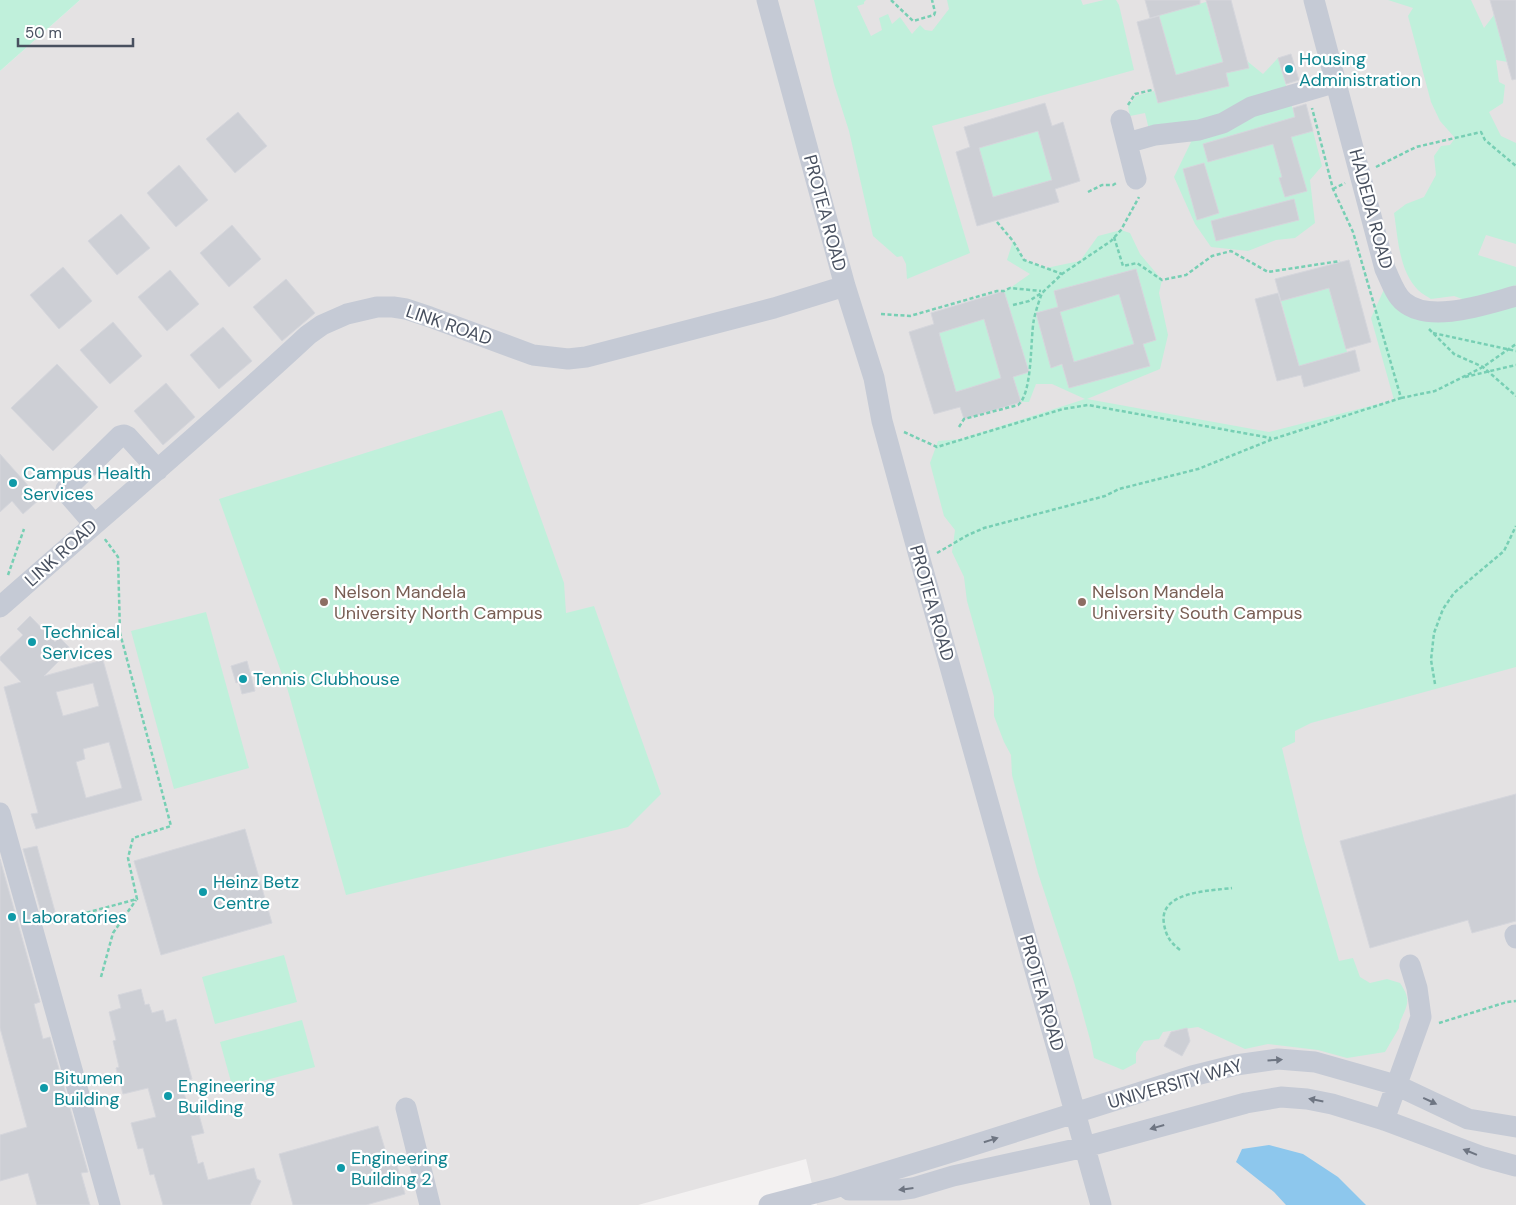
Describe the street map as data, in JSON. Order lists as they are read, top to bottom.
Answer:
{
  "streets": {
    "lane": [
      "HADEDA ROAD",
      "PROTEA ROAD",
      "LINK ROAD",
      "UNIVERSITY WAY"
    ]
  },
  "crossings": [
    ["PROTEA ROAD", "LINK ROAD"],
    ["PROTEA ROAD", "UNIVERSITY WAY"]
  ],
  "places": [
    "Housing Administration",
    "Campus Health Services",
    "Nelson Mandela University North Campus",
    "Nelson Mandela University South Campus",
    "Technical Services",
    "Tennis Clubhouse",
    "Heinz Betz Centre",
    "Laboratories",
    "Bitumen Building",
    "Engineering Building",
    "Engineering Building 2"
  ],
  "scale_bar": "50 m"
}
